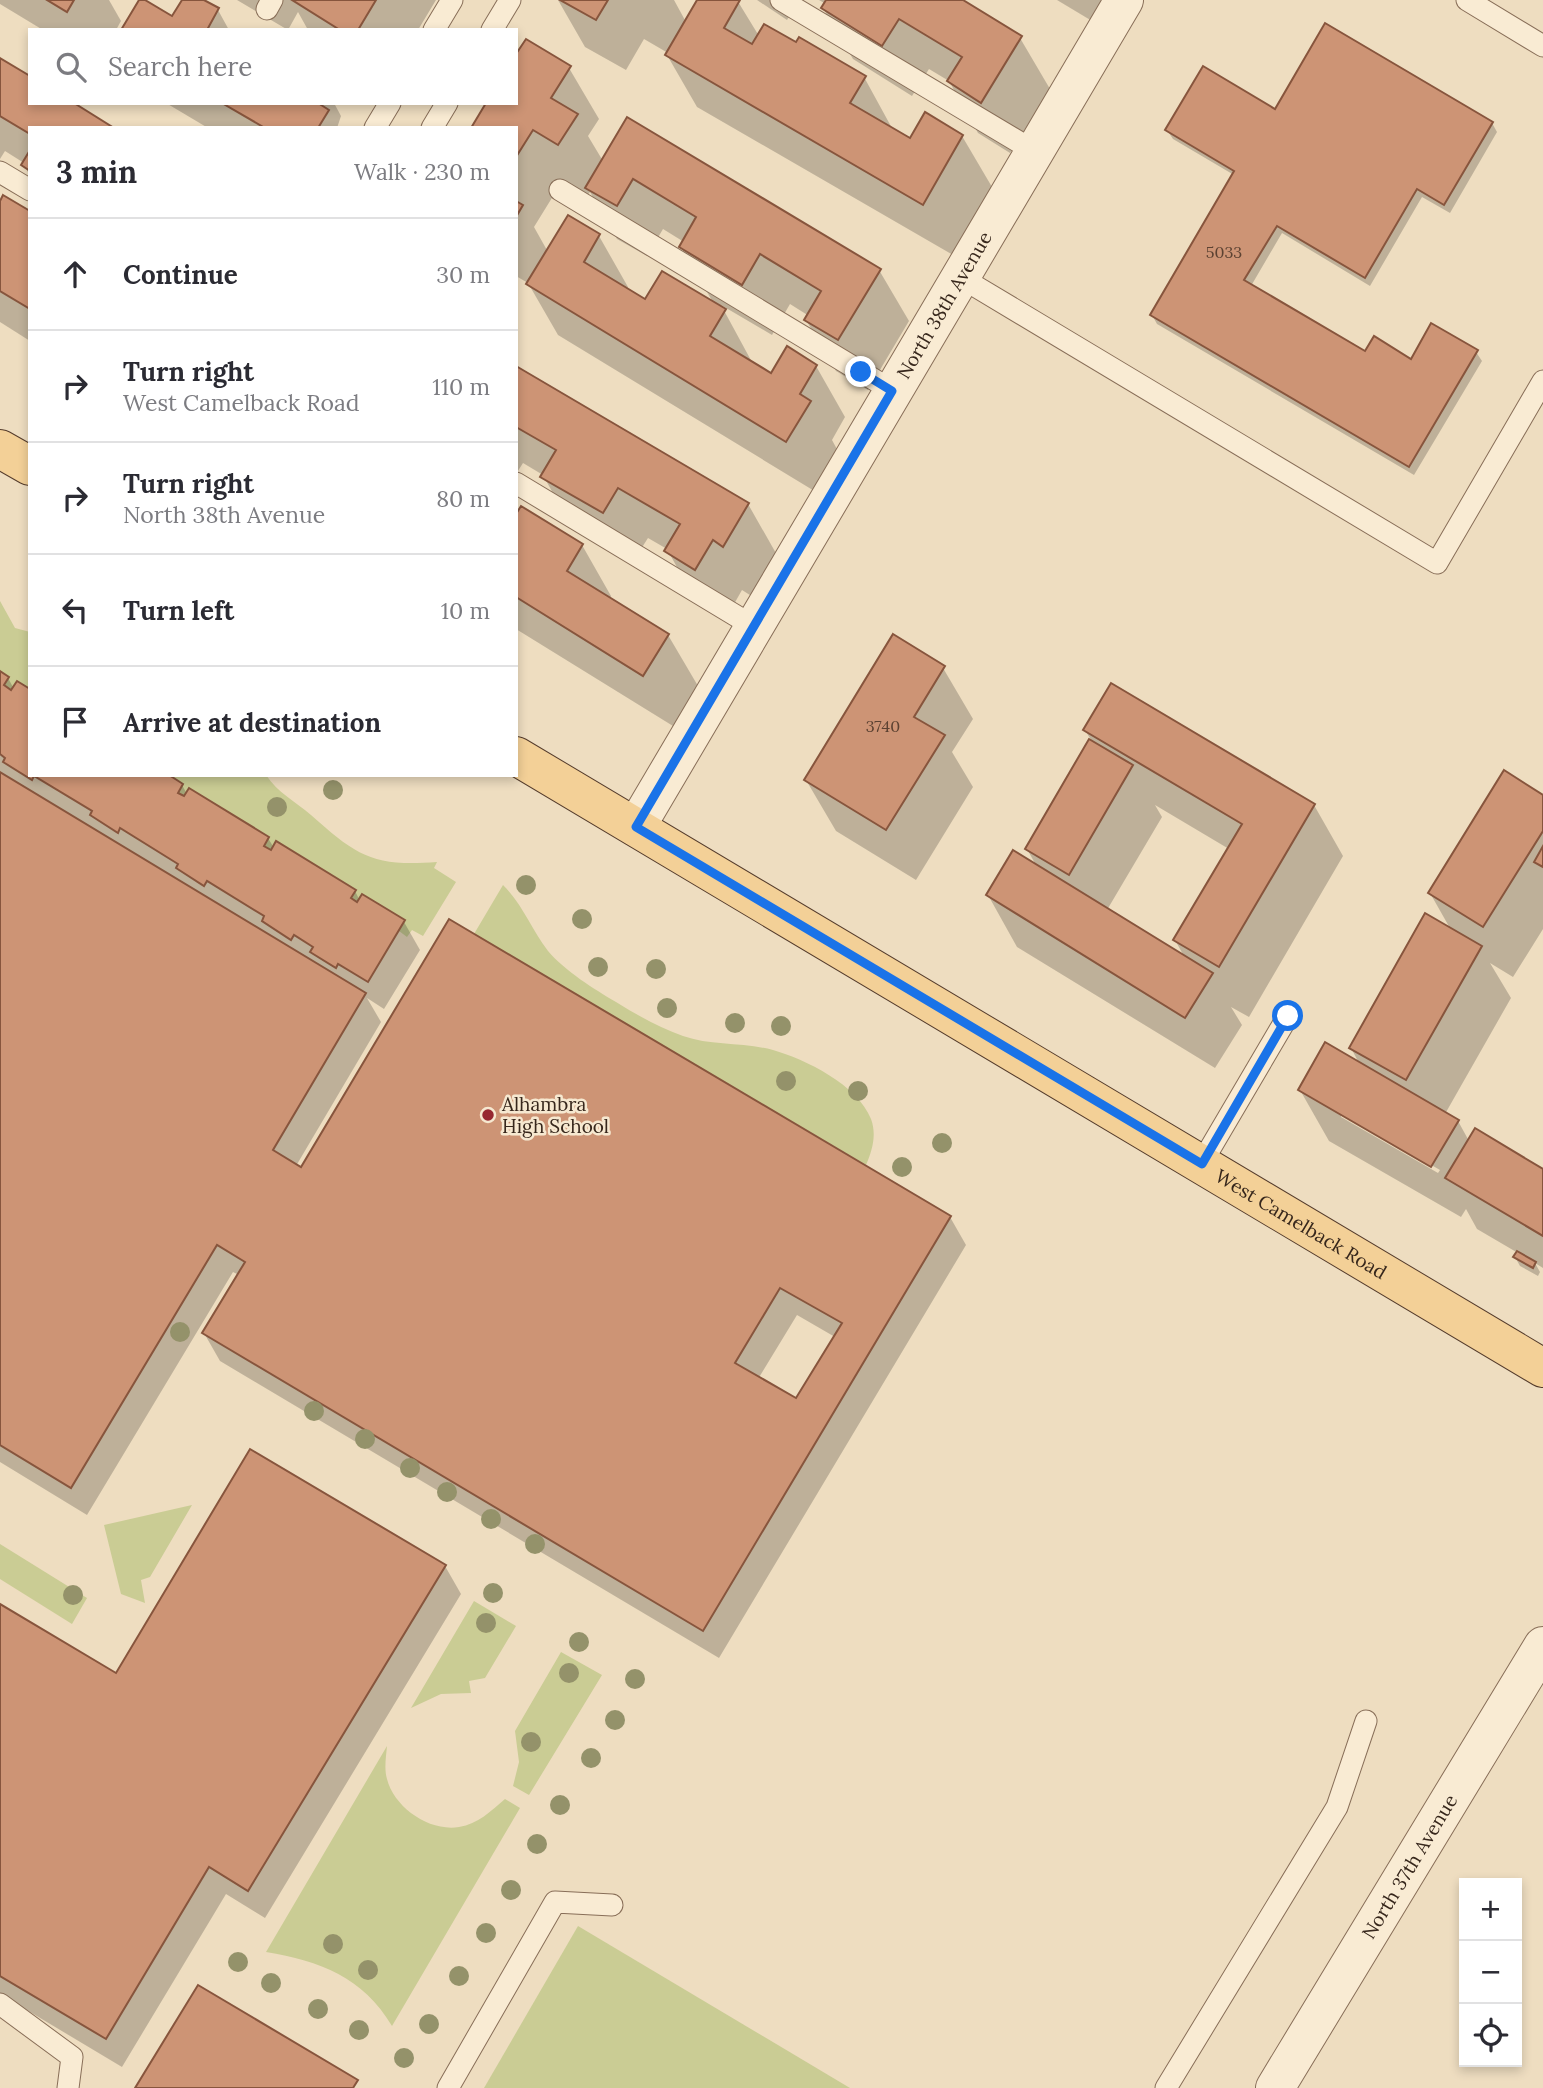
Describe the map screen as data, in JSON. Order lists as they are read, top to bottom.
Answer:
{
  "streets": {
    "main road": ["West Camelback Road"],
    "street": ["North 38th Avenue", "North 37th Avenue"]
  },
  "crossings": [
    ["North 38th Avenue", "West Camelback Road"]
  ],
  "places": ["Alhambra High School"],
  "house_numbers": ["5033", "3740"],
  "page": {
    "search": "Search here",
    "heading": ["3 min", "Walk · 230 m"],
    "list": [
      ["Continue", "30 m"],
      ["Turn right", "West Camelback Road", "110 m"],
      ["Turn right", "North 38th Avenue", "80 m"],
      ["Turn left", "10 m"],
      "Arrive at destination"
    ],
    "map_buttons": ["+", "−"]
  }
}
